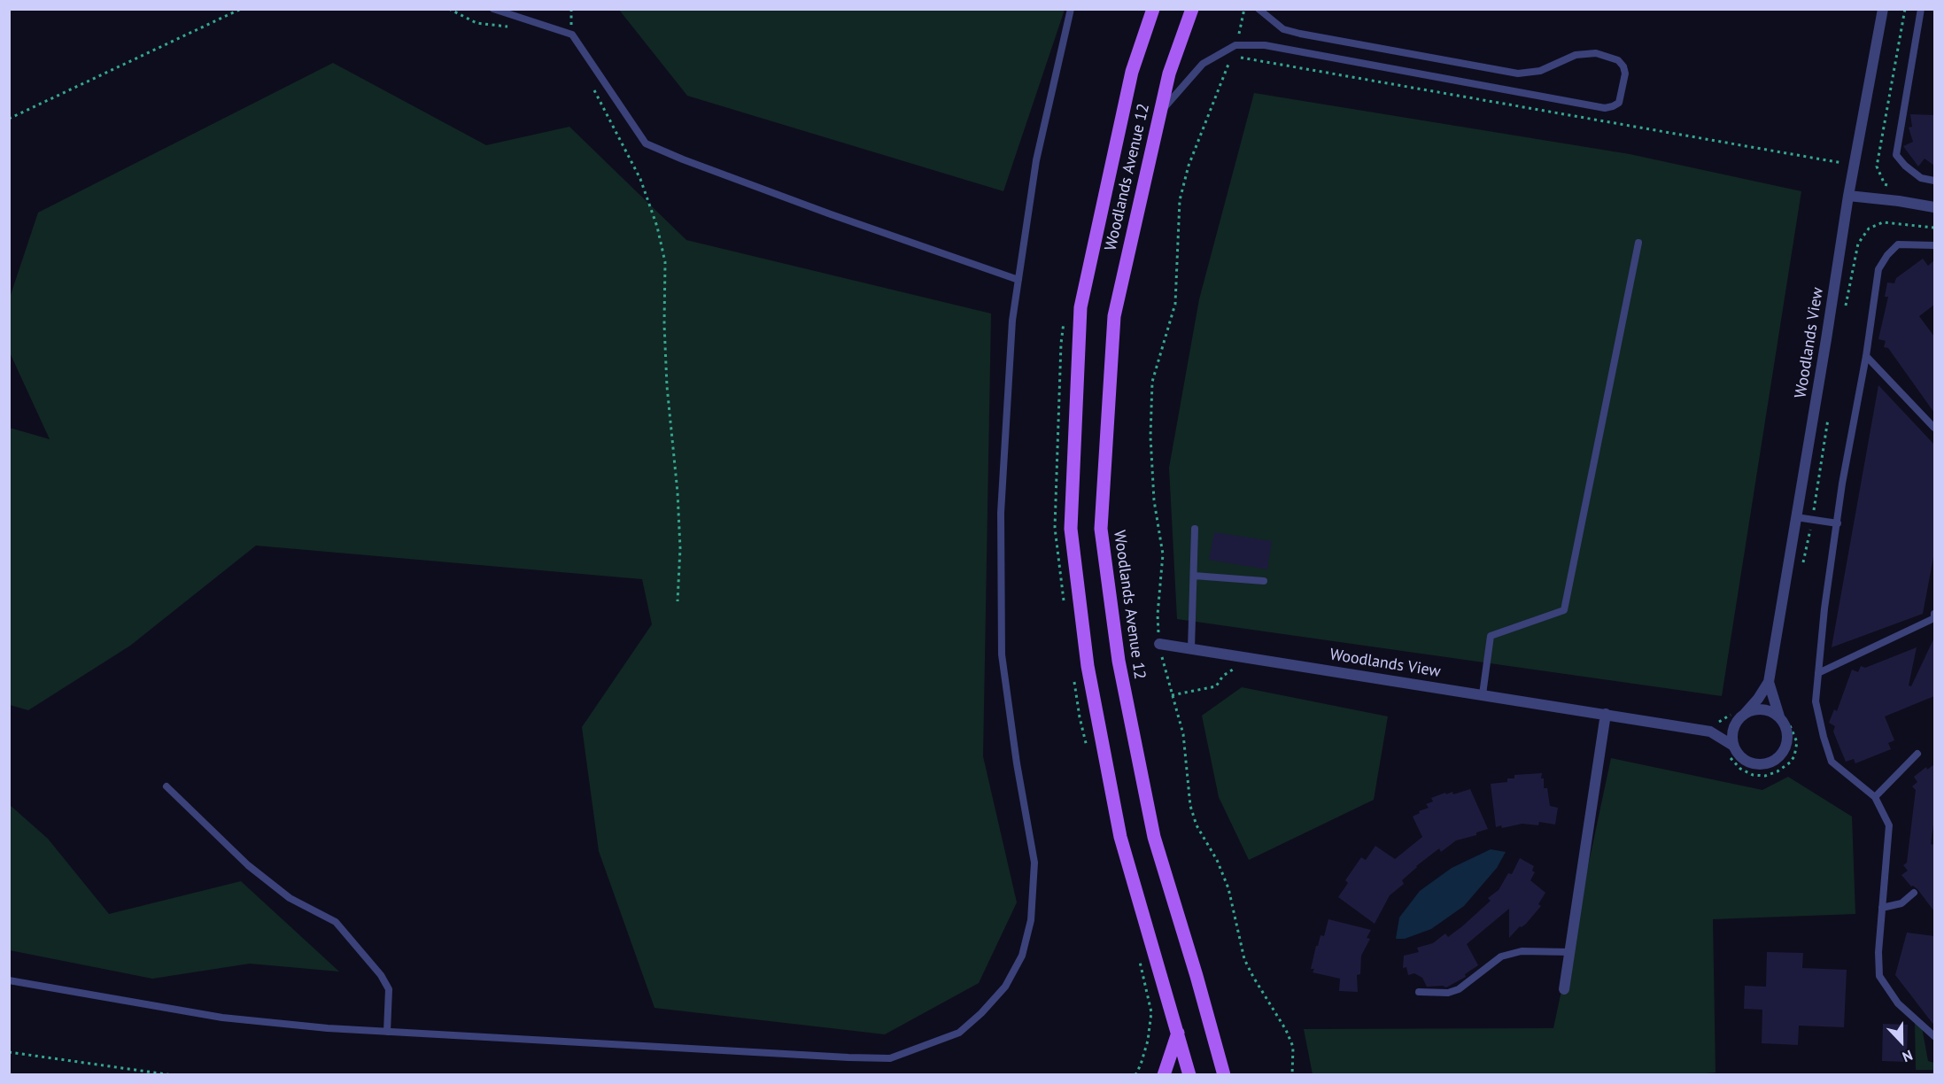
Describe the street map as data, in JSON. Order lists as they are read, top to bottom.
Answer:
{
  "streets": {
    "main road": ["Woodlands Avenue 12"],
    "street": ["Woodlands View"]
  },
  "north": "bottom"
}
